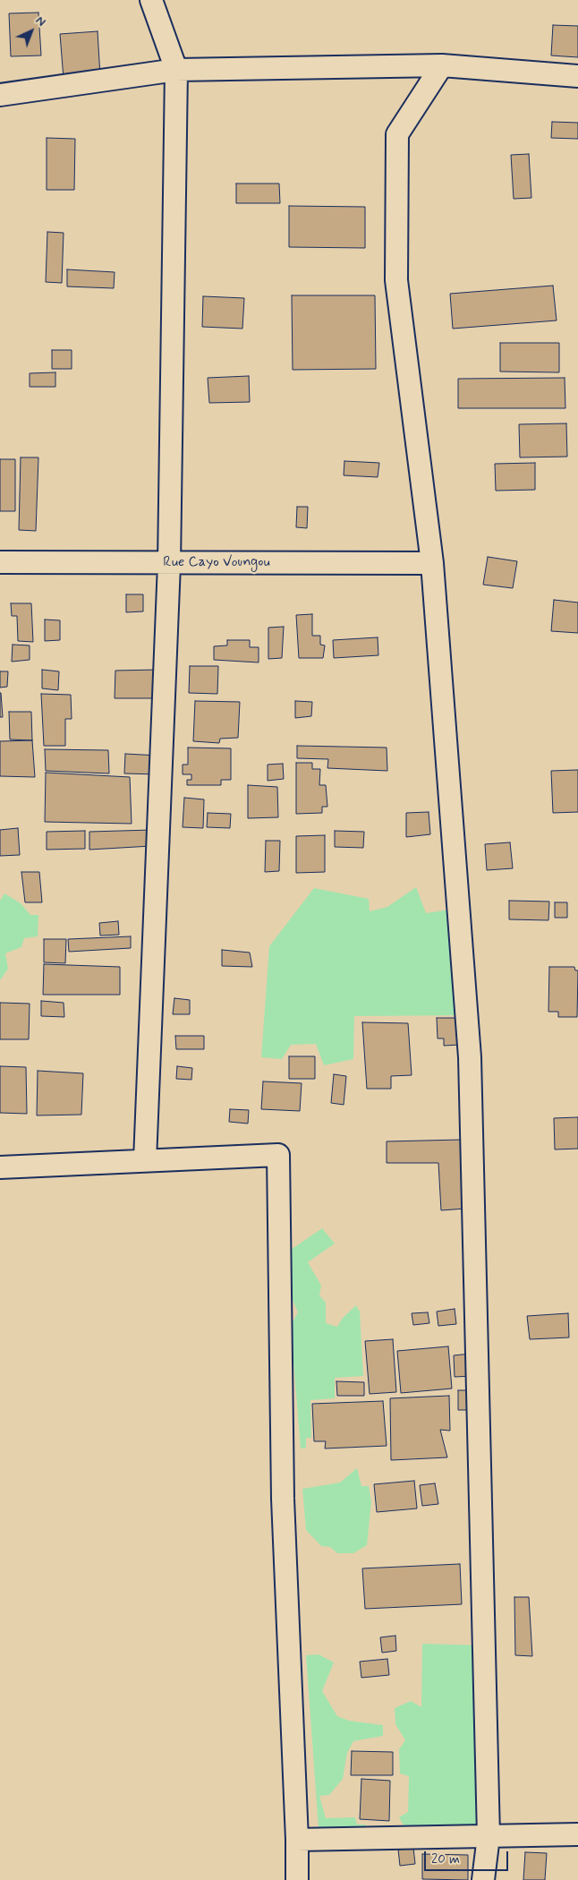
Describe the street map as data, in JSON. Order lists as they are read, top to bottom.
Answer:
{
  "streets": {
    "street": ["Rue Cayo Voungou"]
  },
  "scale_bar": "20 m",
  "north": "top right"
}
